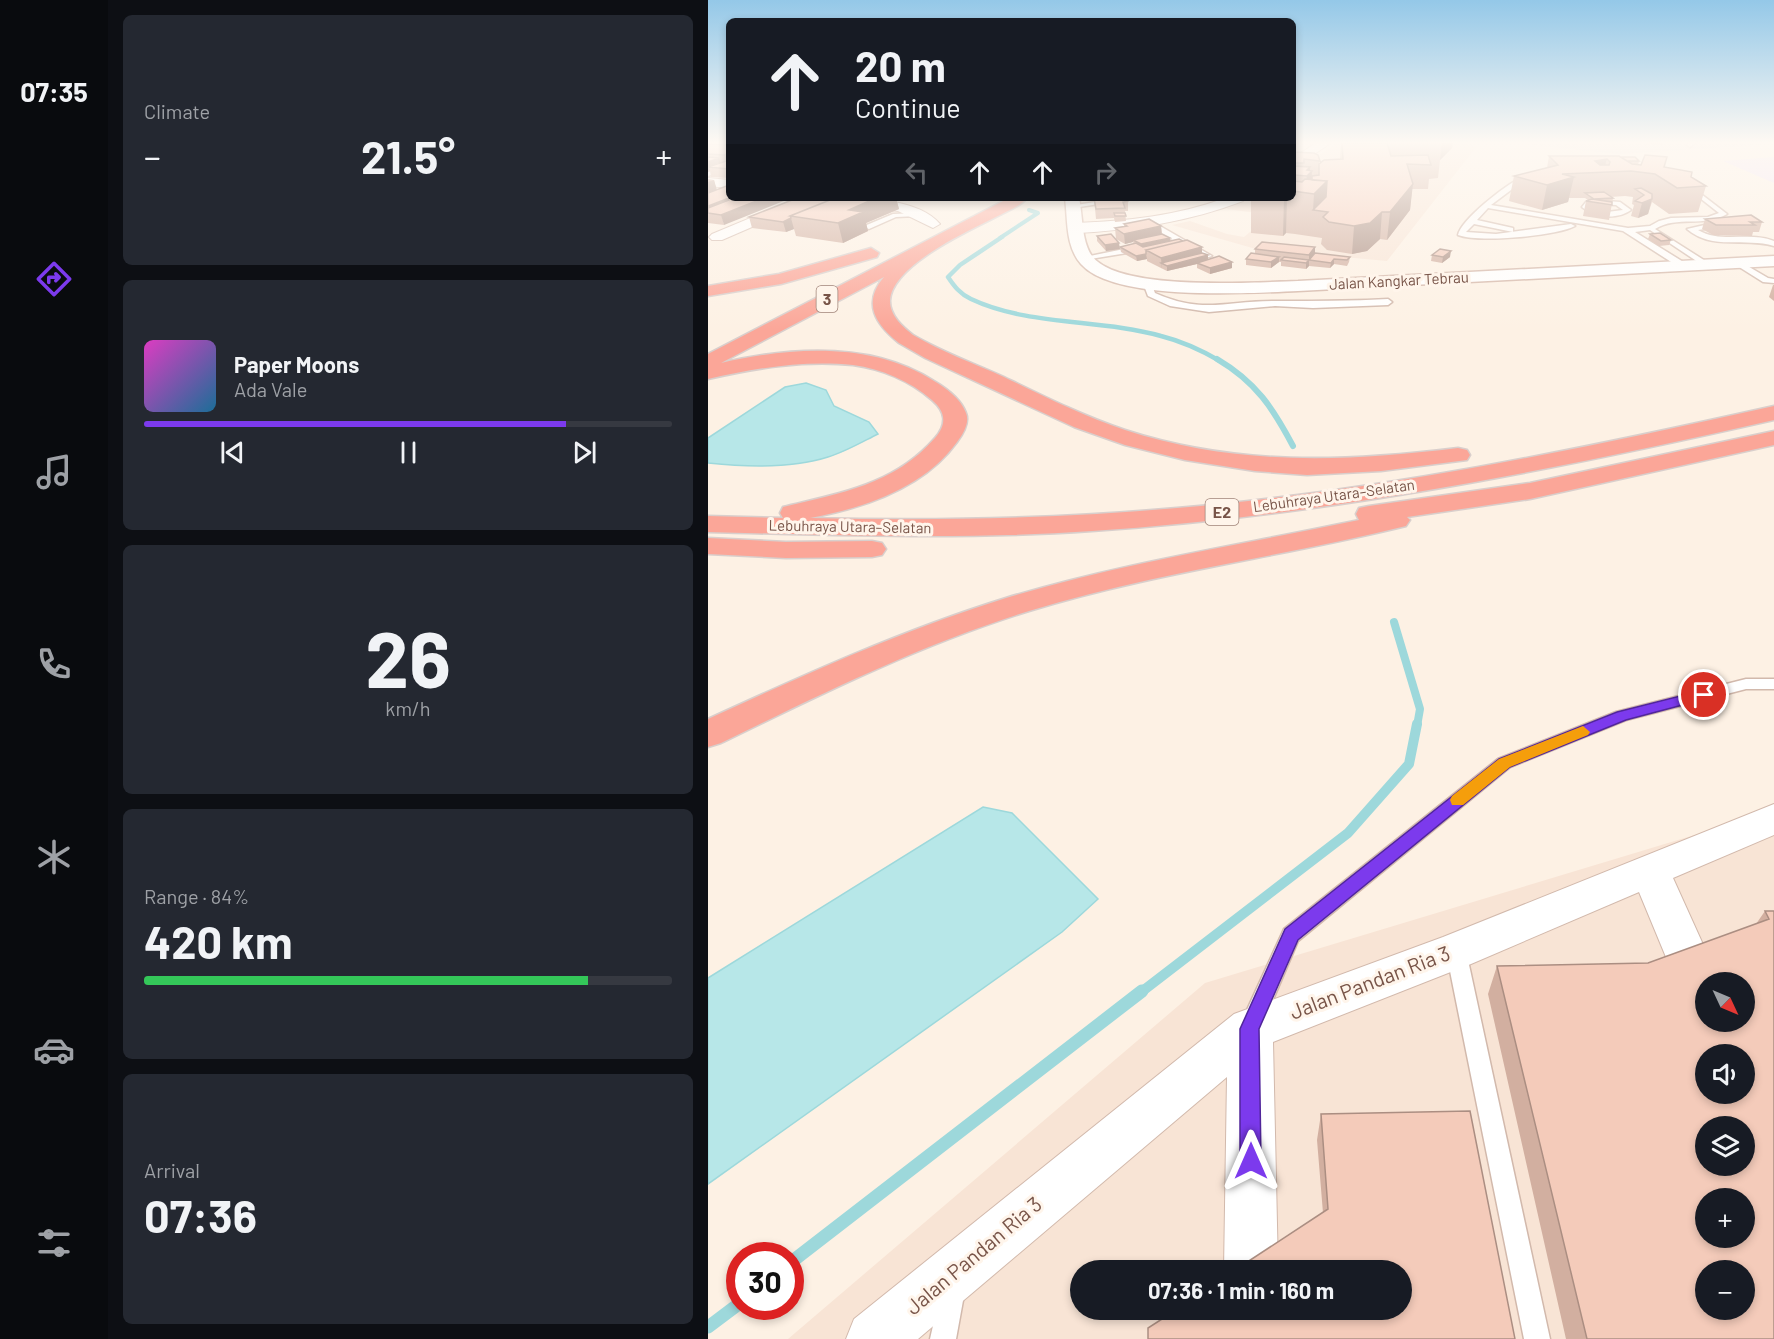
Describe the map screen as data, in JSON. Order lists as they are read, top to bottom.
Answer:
{
  "streets": {
    "highway": ["3", "Lebuhraya Utara–Selatan", "E2"],
    "street": ["Jalan Kangkar Tebrau", "Jalan Pandan Ria 3"]
  },
  "north": "bottom right",
  "page": {
    "tabs": "07:35",
    "tile": [
      "Climate",
      ["26", "km/h"],
      ["Range · 84%", "420 km"],
      ["Arrival", "07:36"]
    ],
    "turn": ["20 m", "Continue"],
    "heat": ["−", "21.5°", "+"],
    "song": ["Paper Moons", "Ada Vale"],
    "map_buttons": ["+", "−"],
    "limit": "30",
    "trip": "07:36 · 1 min · 160 m"
  }
}
